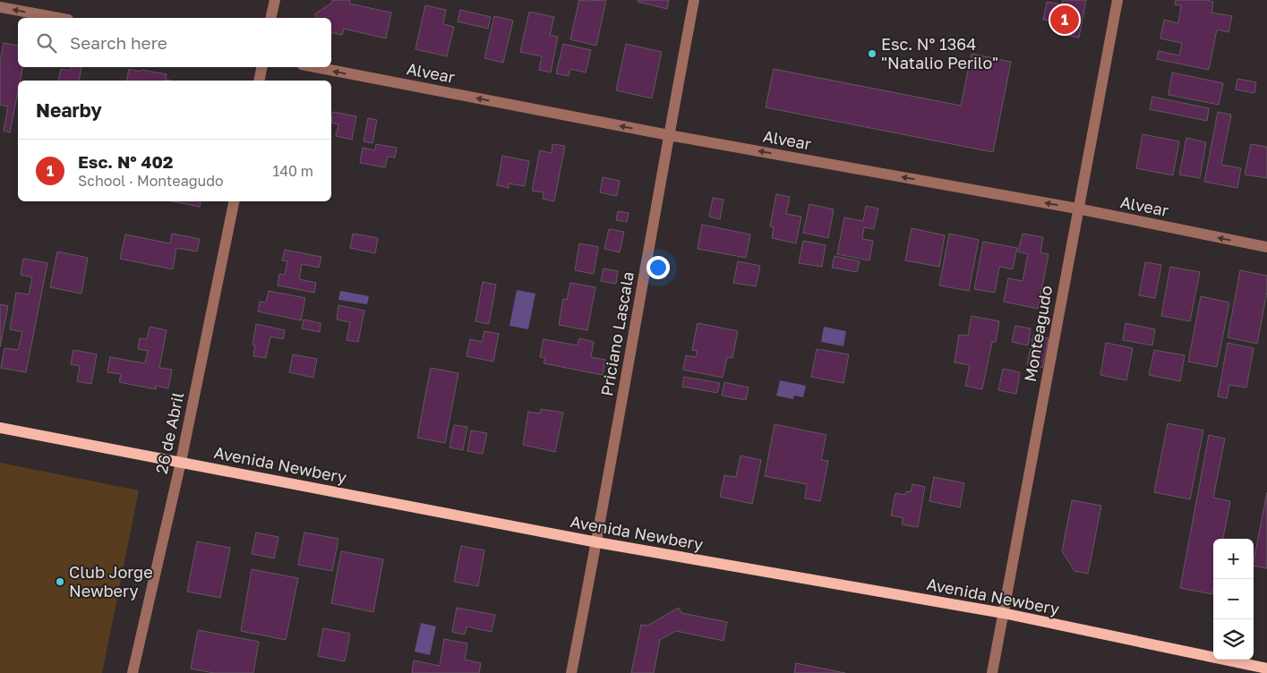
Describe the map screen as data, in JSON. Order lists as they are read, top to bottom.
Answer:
{
  "streets": {
    "main road": ["Avenida Newbery"],
    "street": [
      "Alvear",
      "Priciano Lascala",
      "Monteagudo",
      "26 de Abril"
    ]
  },
  "crossings": [
    ["Alvear", "Priciano Lascala"],
    ["Alvear", "Monteagudo"],
    ["Priciano Lascala", "Avenida Newbery"],
    ["Monteagudo", "Avenida Newbery"],
    ["26 de Abril", "Avenida Newbery"]
  ],
  "one_way": ["Alvear"],
  "places": ["Esc. N° 1364 \"Natalio Perilo\"", "Club Jorge Newbery"],
  "page": {
    "pins": "1",
    "search": "Search here",
    "heading": "Nearby",
    "list": [
      {
        "mark": "1",
        "name": "Esc. N° 402",
        "note": "School · Monteagudo",
        "value": "140 m"
      }
    ],
    "map_buttons": ["+", "−"]
  }
}
